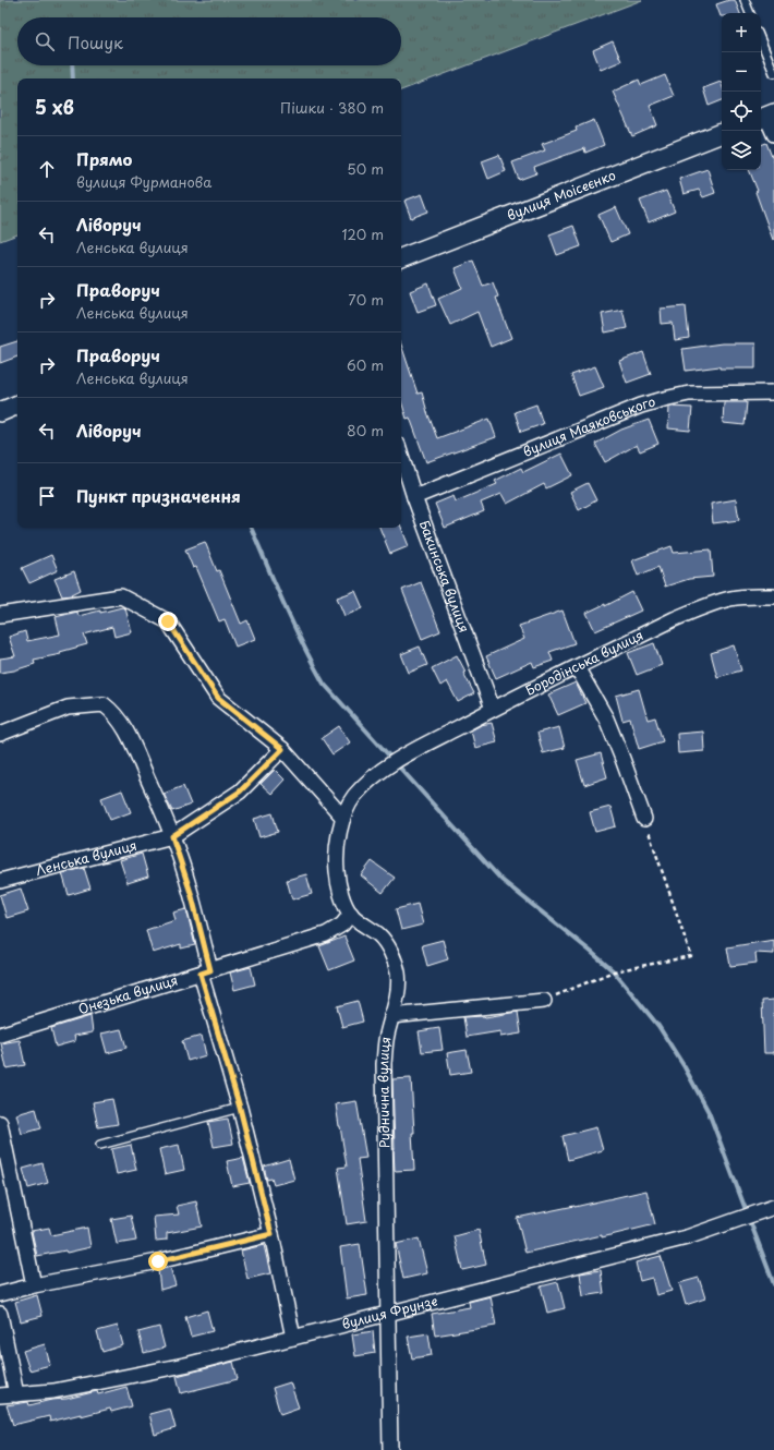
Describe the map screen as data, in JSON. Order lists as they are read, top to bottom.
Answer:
{
  "streets": {
    "street": [
      "вулиця Моісеєнко",
      "вулиця Маяковського",
      "Бакинська вулиця",
      "Бородінська вулиця",
      "Ленська вулиця",
      "Онезька вулиця",
      "Руднична вулиця",
      "вулиця Фрунзе"
    ]
  },
  "crossings": [
    ["вулиця Маяковського", "Бакинська вулиця"],
    ["Бакинська вулиця", "Бородінська вулиця"],
    ["Бородінська вулиця", "Руднична вулиця"],
    ["Онезька вулиця", "Руднична вулиця"],
    ["Руднична вулиця", "вулиця Фрунзе"]
  ],
  "page": {
    "map_buttons": ["+", "−"],
    "search": "Пошук",
    "heading": ["5 хв", "Пішки · 380 m"],
    "list": [
      ["Прямо", "вулиця Фурманова", "50 m"],
      ["Ліворуч", "Ленська вулиця", "120 m"],
      ["Праворуч", "Ленська вулиця", "70 m"],
      ["Праворуч", "Ленська вулиця", "60 m"],
      ["Ліворуч", "80 m"],
      "Пункт призначення"
    ]
  }
}
